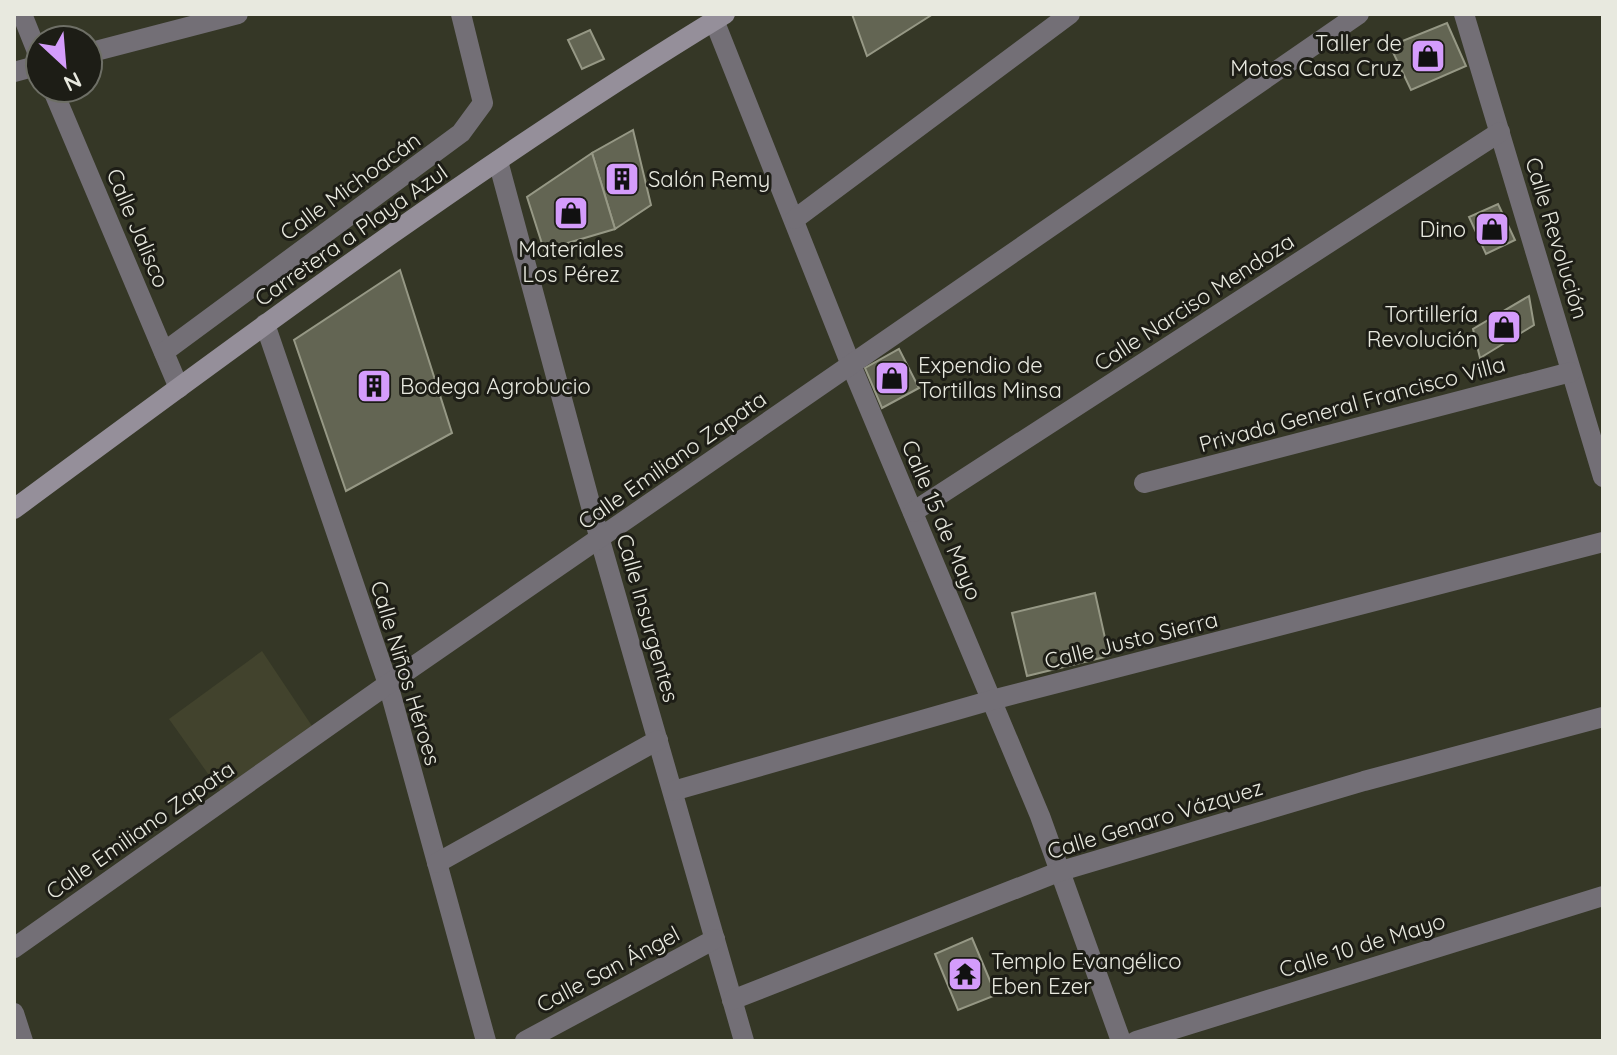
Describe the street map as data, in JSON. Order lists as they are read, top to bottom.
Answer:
{
  "streets": {
    "main road": ["Carretera a Playa Azul"],
    "street": [
      "Calle Michoacán",
      "Calle Jalisco",
      "Calle Revolución",
      "Calle Narciso Mendoza",
      "Privada General Francisco Villa",
      "Calle Emiliano Zapata",
      "Calle 15 de Mayo",
      "Calle Insurgentes",
      "Calle Justo Sierra",
      "Calle Niños Héroes",
      "Calle Genaro Vázquez",
      "Calle 10 de Mayo",
      "Calle San Ángel"
    ]
  },
  "crossings": [
    ["Calle Michoacán", "Calle Jalisco"],
    ["Calle Jalisco", "Carretera a Playa Azul"],
    ["Carretera a Playa Azul", "Calle 15 de Mayo"],
    ["Carretera a Playa Azul", "Calle Insurgentes"],
    ["Carretera a Playa Azul", "Calle Niños Héroes"],
    ["Calle Revolución", "Calle Narciso Mendoza"],
    ["Calle Revolución", "Privada General Francisco Villa"],
    ["Calle Narciso Mendoza", "Calle 15 de Mayo"],
    ["Calle Emiliano Zapata", "Calle 15 de Mayo"],
    ["Calle Emiliano Zapata", "Calle Insurgentes"],
    ["Calle Emiliano Zapata", "Calle Niños Héroes"],
    ["Calle 15 de Mayo", "Calle Justo Sierra"],
    ["Calle 15 de Mayo", "Calle Genaro Vázquez"],
    ["Calle Insurgentes", "Calle Justo Sierra"],
    ["Calle Insurgentes", "Calle Genaro Vázquez"],
    ["Calle Insurgentes", "Calle San Ángel"]
  ],
  "places": {
    "shop": [
      "Taller de Motos Casa Cruz",
      "Materiales Los Pérez",
      "Dino",
      "Tortillería Revolución",
      "Expendio de Tortillas Minsa"
    ],
    "building": ["Salón Remy", "Bodega Agrobucio"],
    "temple": ["Templo Evangélico Eben Ezer"]
  },
  "north": "bottom right"
}
